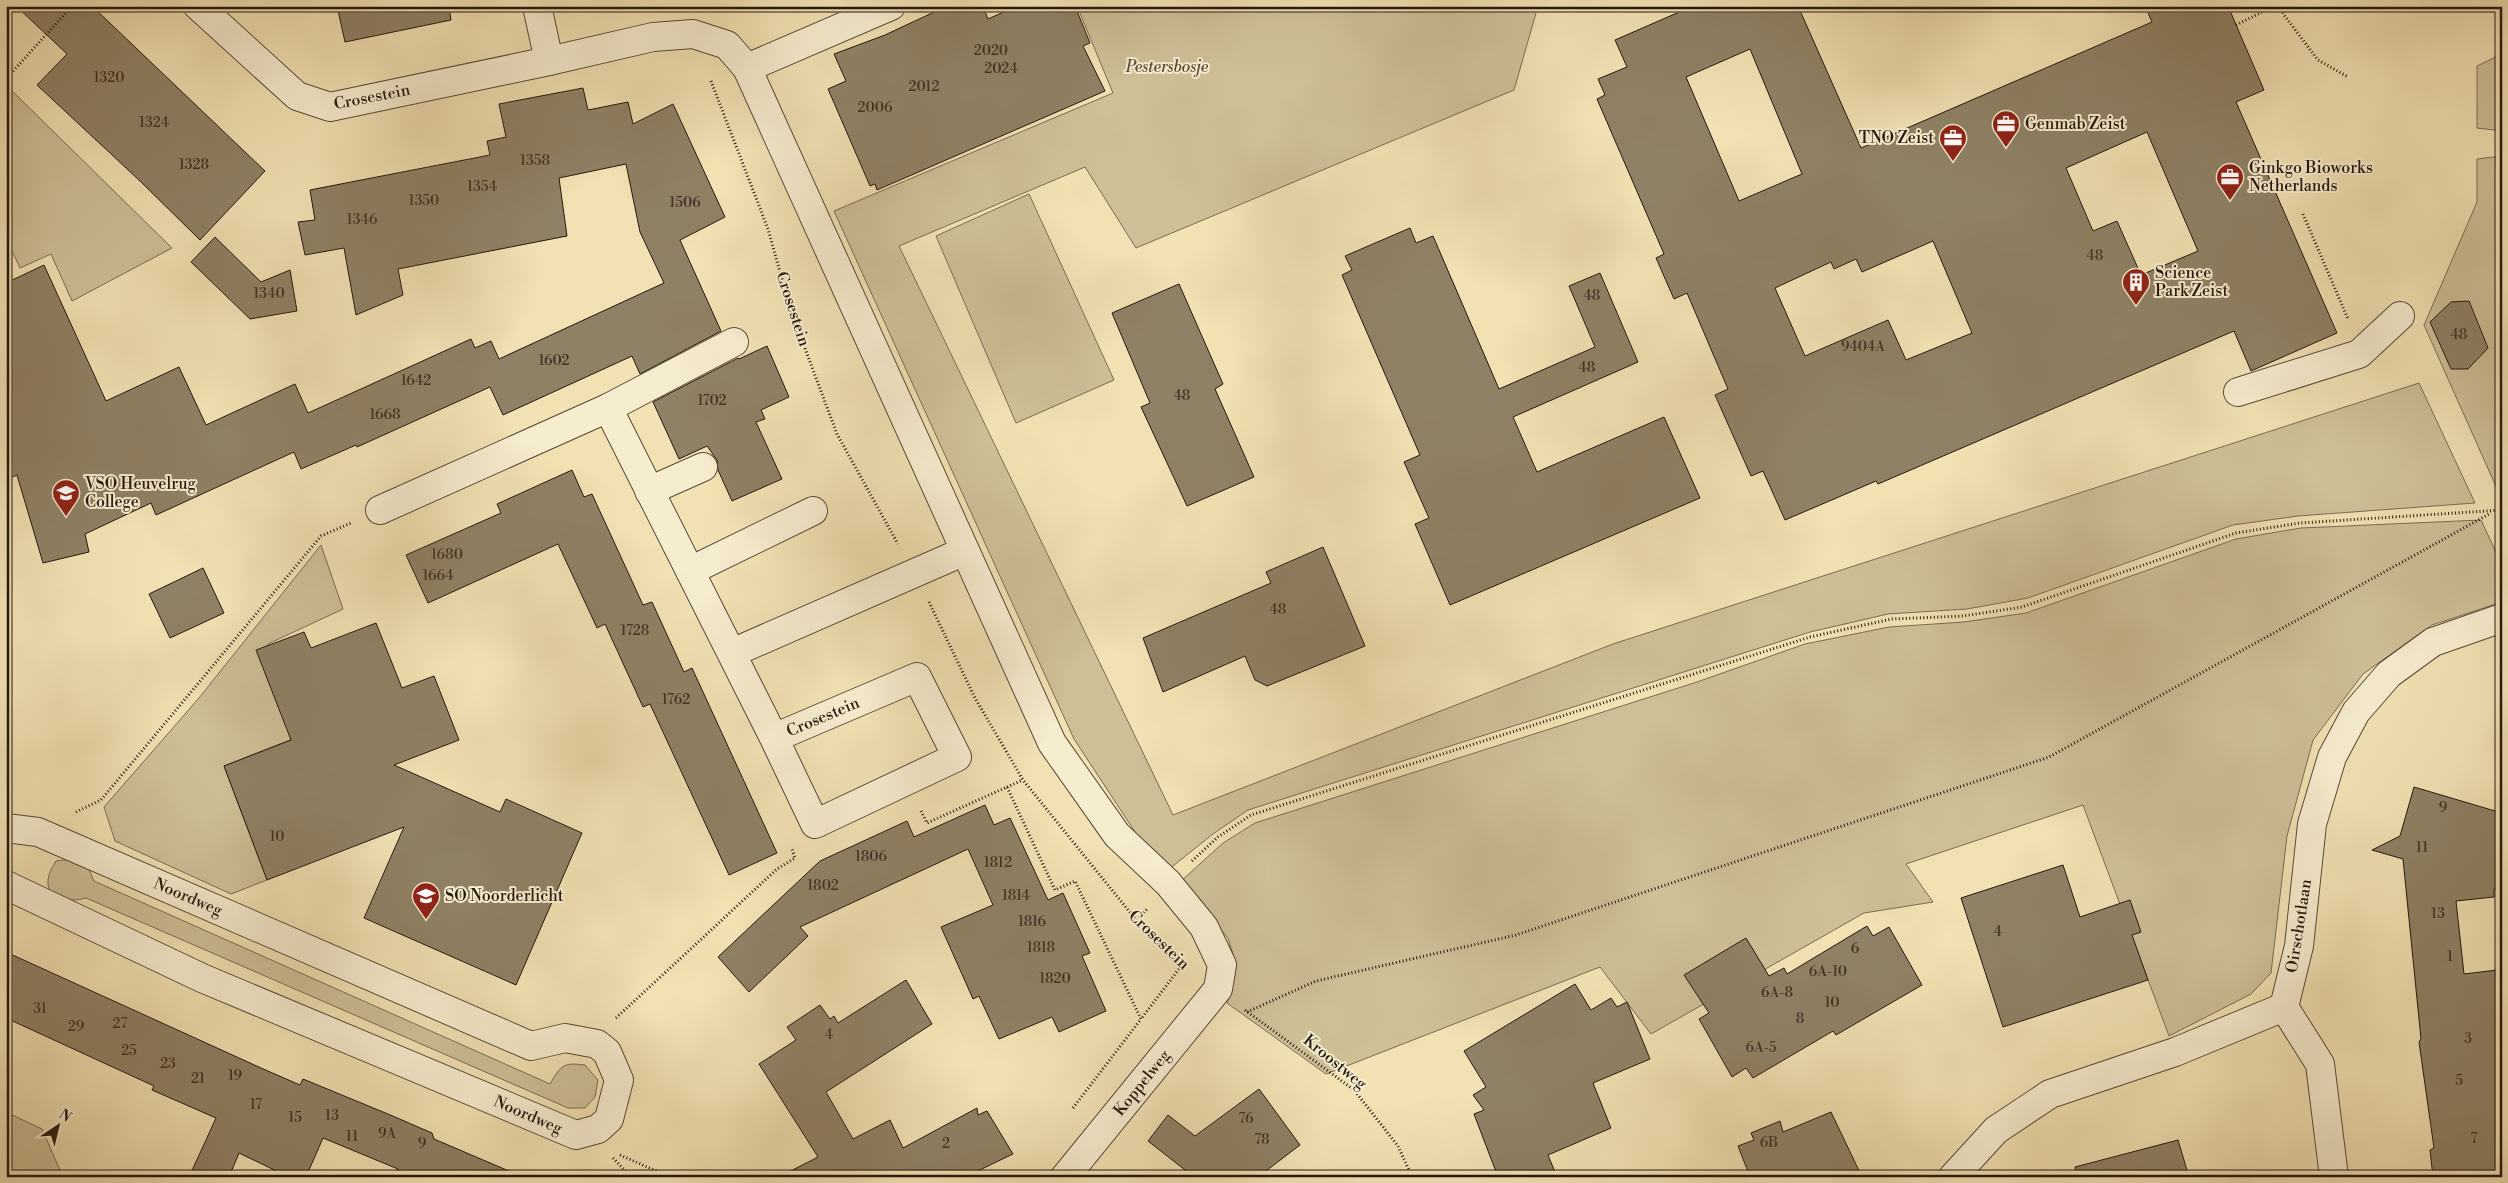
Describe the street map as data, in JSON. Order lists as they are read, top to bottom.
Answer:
{
  "streets": {
    "street": [
      "Crosestein",
      "Noordweg",
      "Oirschotlaan",
      "Koppelweg"
    ],
    "path": ["Kroostweg"]
  },
  "crossings": [
    ["Crosestein", "Kroostweg"],
    ["Crosestein", "Koppelweg"],
    ["Kroostweg", "Koppelweg"]
  ],
  "parks": ["Pestersbosje"],
  "places": {
    "office": ["Genmab Zeist", "TNO Zeist", "Ginkgo Bioworks Netherlands"],
    "building": ["Science Park Zeist"],
    "school or university": ["VSO Heuvelrug College", "SO Noorderlicht"]
  },
  "house_numbers": [
    "2020",
    "2024",
    "1320",
    "2012",
    "2006",
    "1324",
    "1358",
    "1328",
    "1354",
    "1350",
    "1506",
    "1346",
    "48",
    "1340",
    "48",
    "48",
    "9404A",
    "1602",
    "48",
    "1642",
    "48",
    "1702",
    "1668",
    "1680",
    "1664",
    "48",
    "1728",
    "1762",
    "9",
    "10",
    "11",
    "1806",
    "1812",
    "1802",
    "1814",
    "13",
    "1816",
    "4",
    "1818",
    "6",
    "1",
    "6A-10",
    "1820",
    "6A-8",
    "10",
    "31",
    "8",
    "27",
    "29",
    "4",
    "3",
    "6A-5",
    "25",
    "23",
    "19",
    "21",
    "5",
    "17",
    "13",
    "15",
    "76",
    "9A",
    "11",
    "7",
    "78",
    "6B",
    "9",
    "2"
  ],
  "north": "top right"
}
